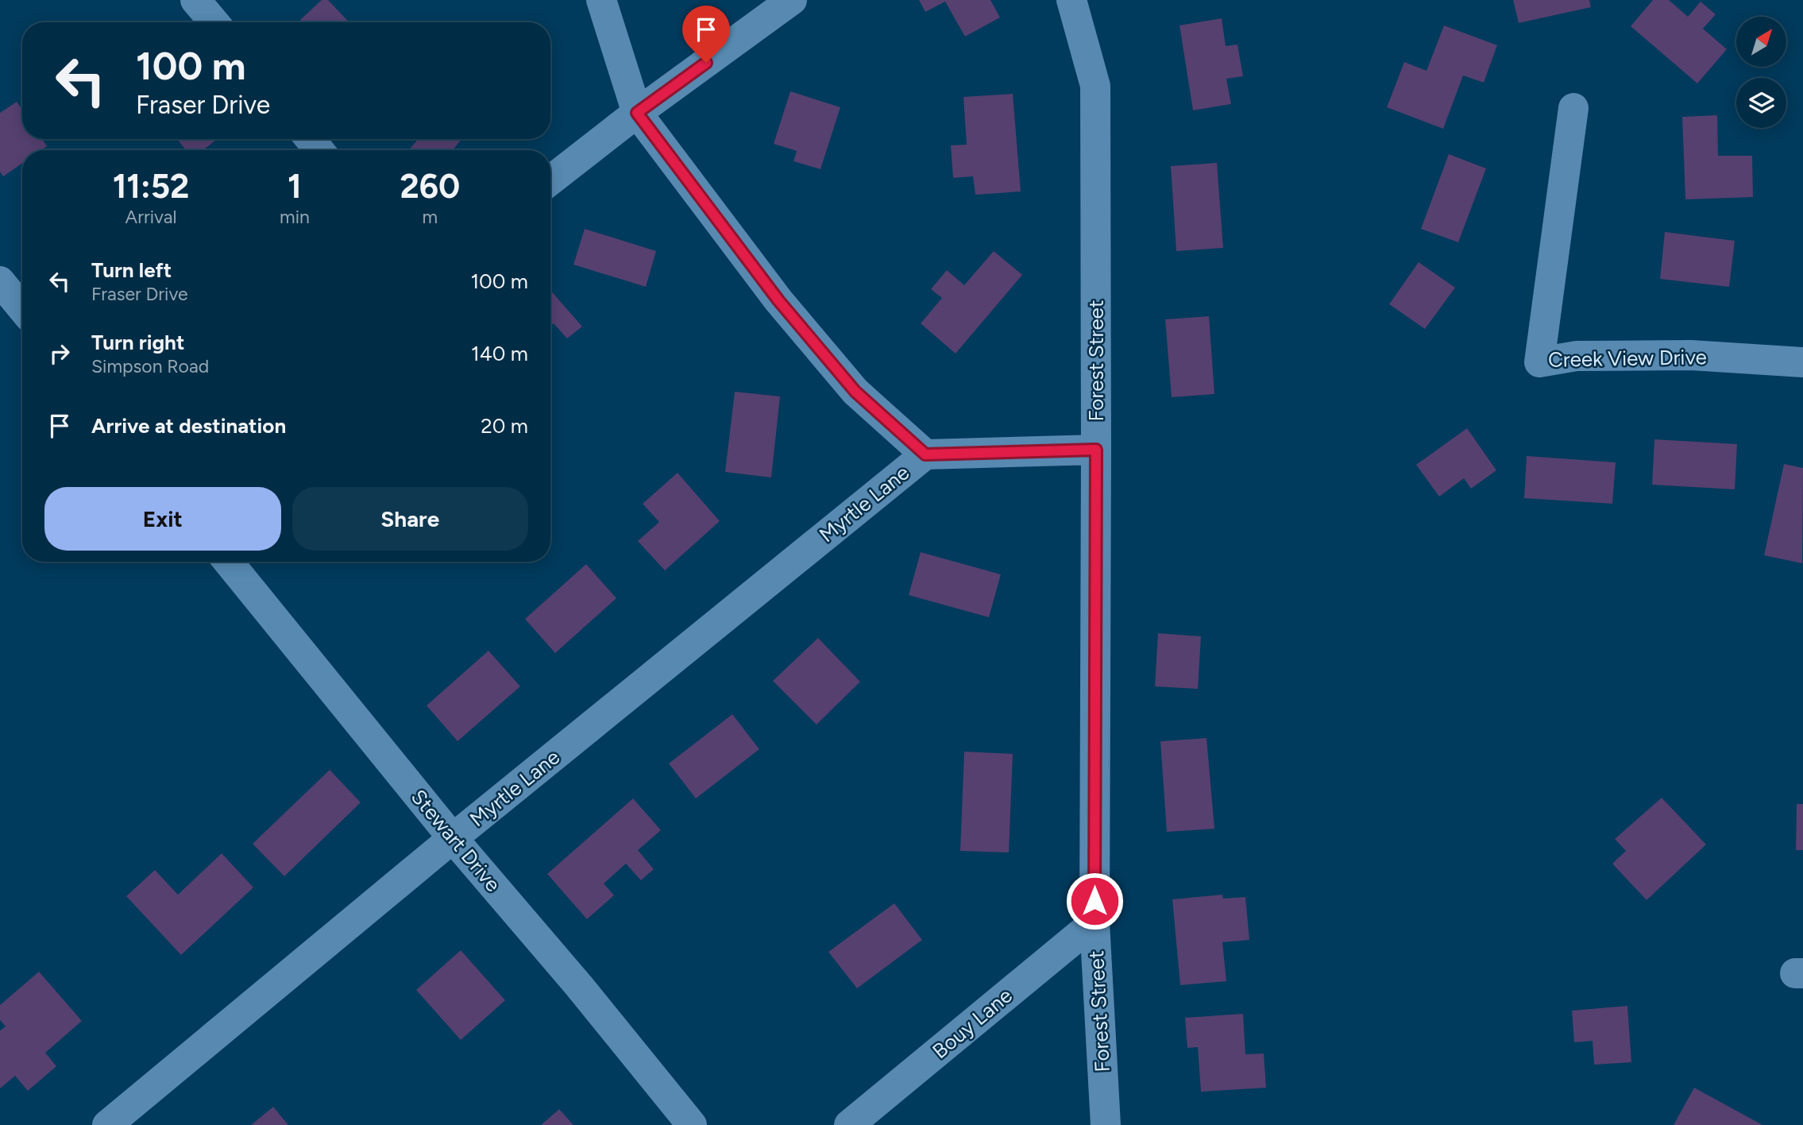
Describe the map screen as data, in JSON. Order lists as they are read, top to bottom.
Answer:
{
  "streets": {
    "street": [
      "Creek View Drive",
      "Forest Street",
      "Myrtle Lane",
      "Stewart Drive",
      "Bouy Lane"
    ]
  },
  "crossings": [
    ["Forest Street", "Bouy Lane"],
    ["Myrtle Lane", "Stewart Drive"]
  ],
  "north": "top right",
  "page": {
    "turn": ["100 m", "Fraser Drive"],
    "eta": [
      "11:52",
      "Arrival",
      "1",
      "min",
      "260",
      "m"
    ],
    "list": [
      {
        "name": "Turn left",
        "note": "Fraser Drive",
        "value": "100 m"
      },
      {
        "name": "Turn right",
        "note": "Simpson Road",
        "value": "140 m"
      },
      {
        "name": "Arrive at destination",
        "value": "20 m"
      }
    ],
    "buttons": ["Exit", "Share"]
  }
}
